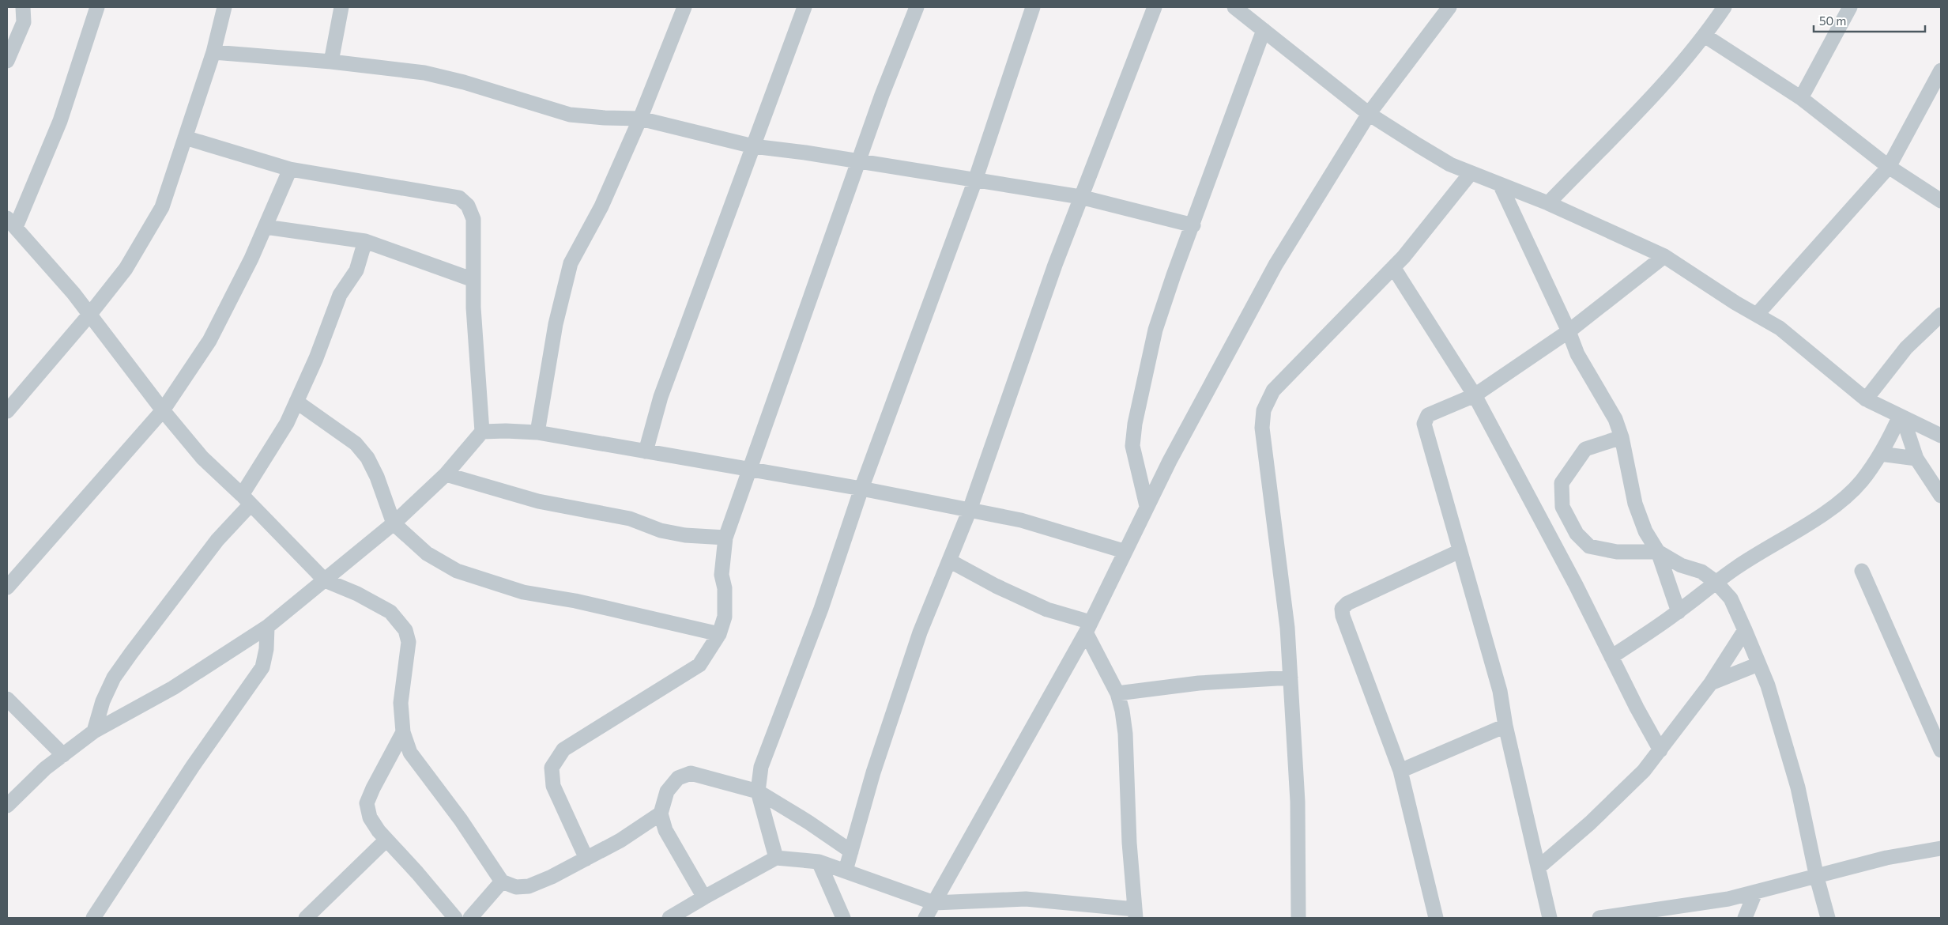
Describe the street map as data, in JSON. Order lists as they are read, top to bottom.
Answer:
{
  "scale_bar": "50 m"
}
